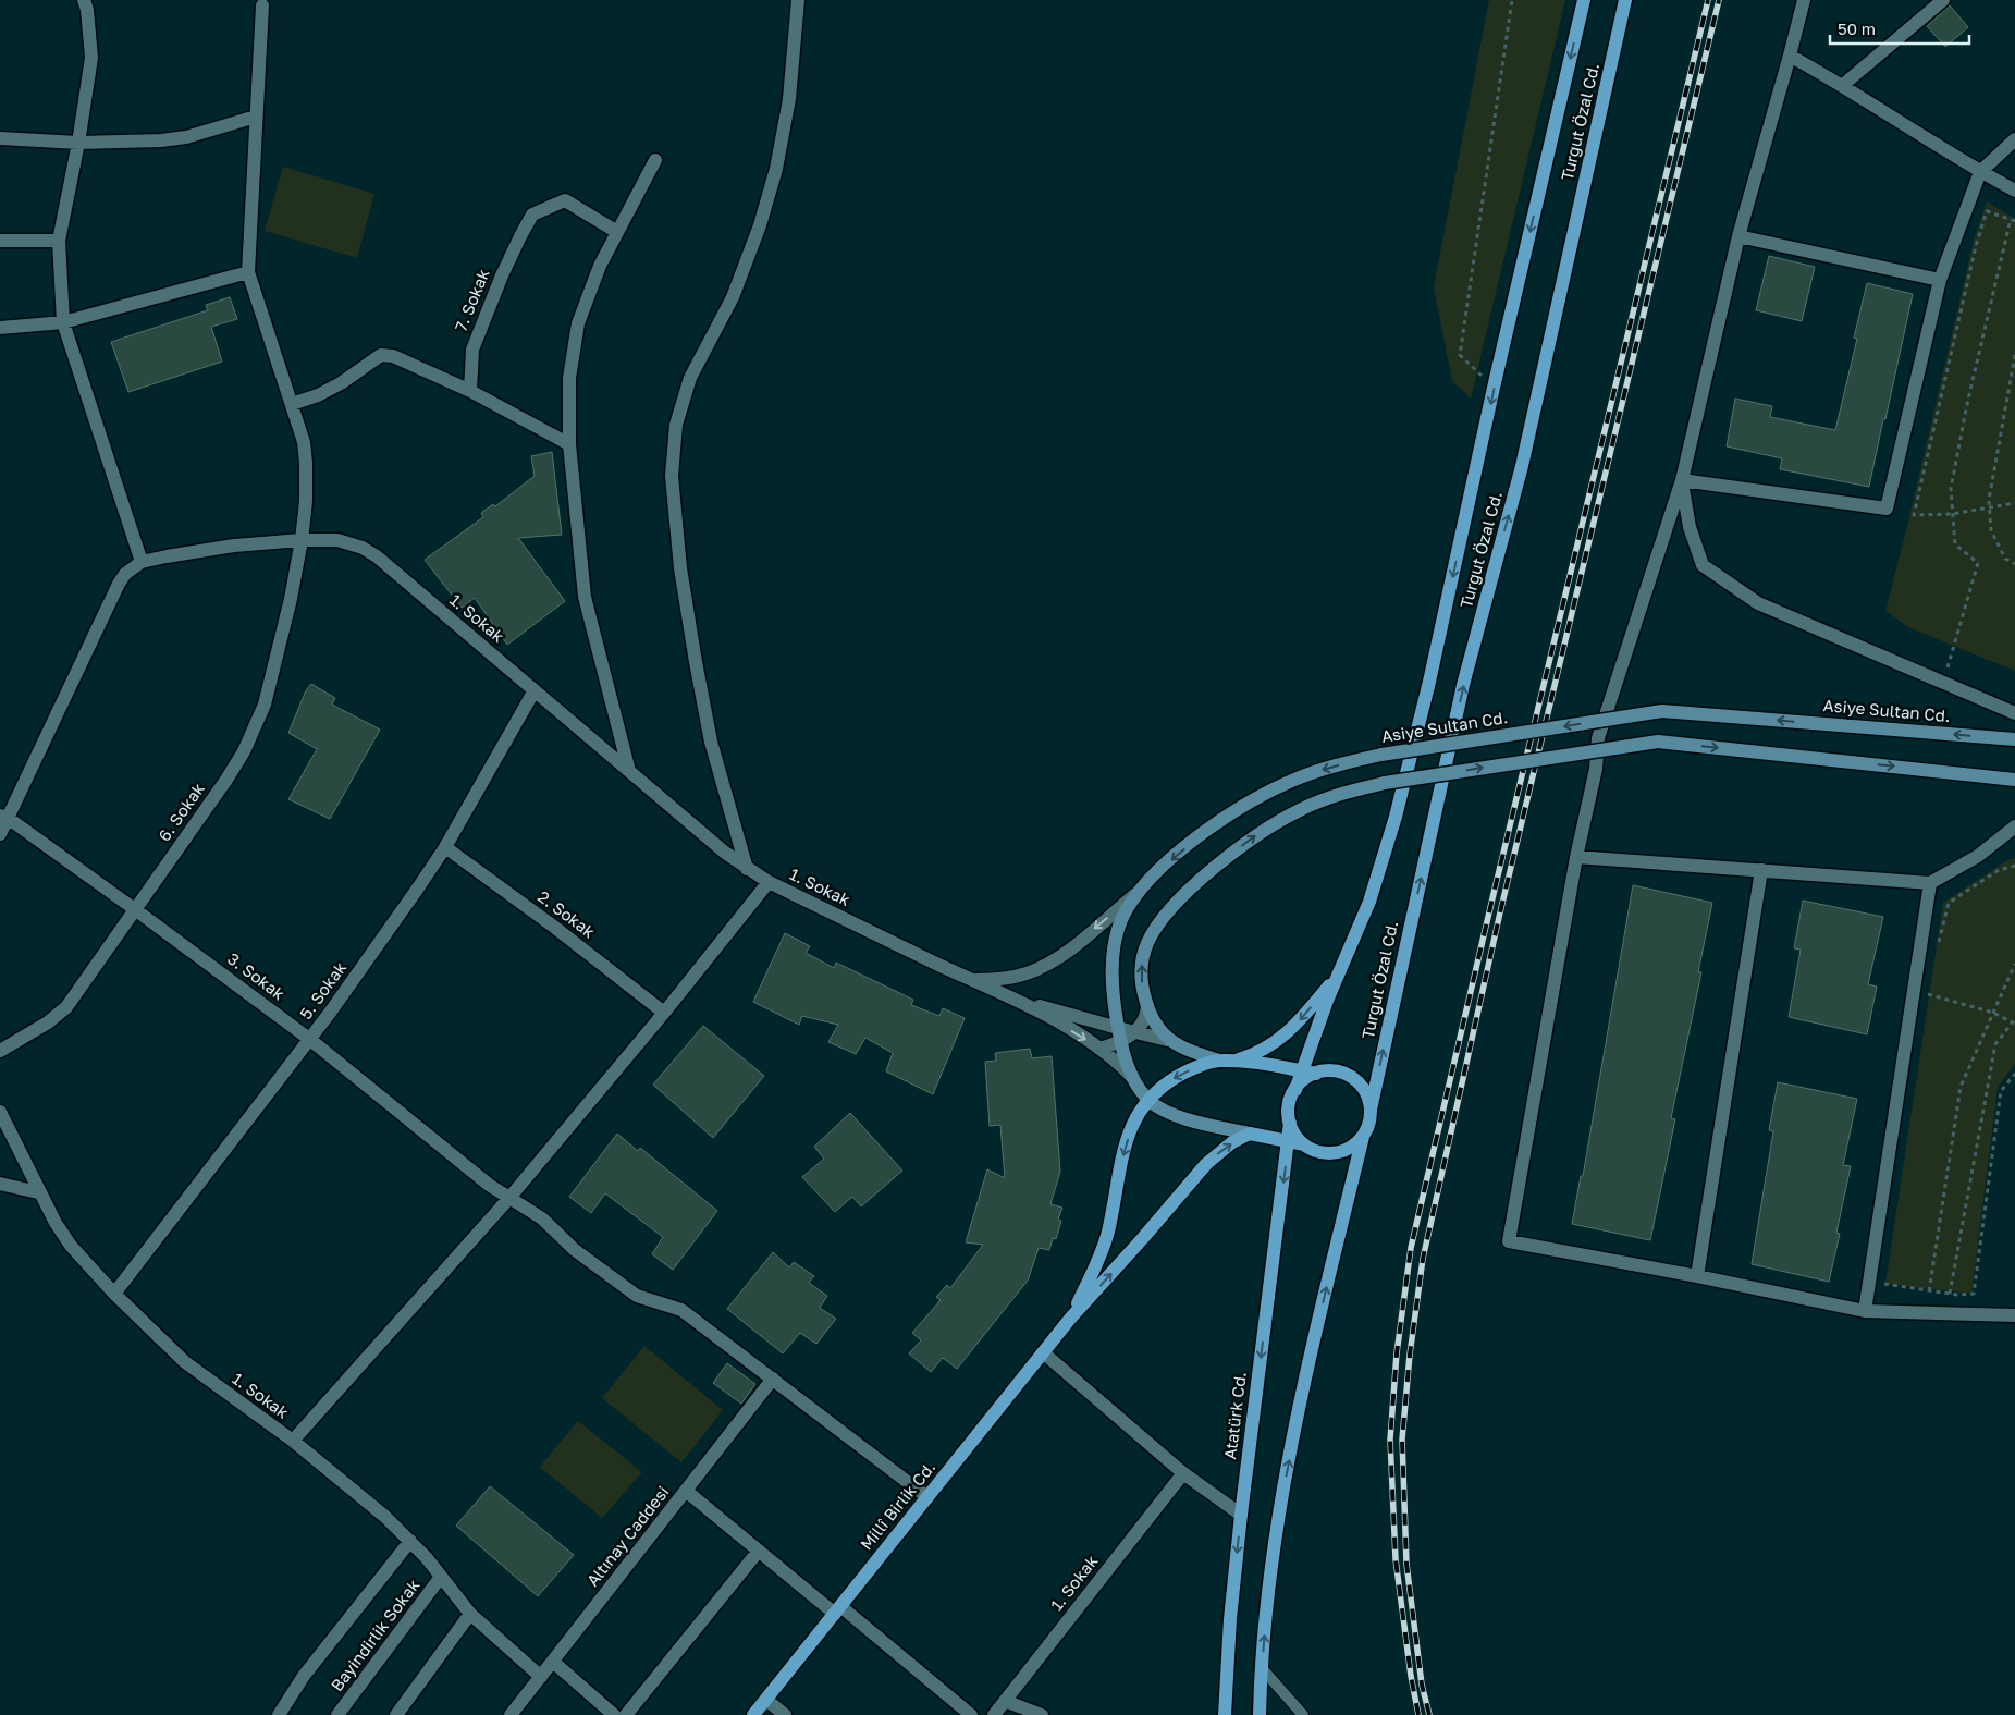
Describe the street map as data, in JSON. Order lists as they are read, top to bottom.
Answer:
{
  "streets": {
    "main road": [
      "Turgut Özal Cd.",
      "Asiye Sultan Cd.",
      "Atatürk Cd.",
      "Millî Birlik Cd."
    ],
    "street": [
      "7. Sokak",
      "1. Sokak",
      "6. Sokak",
      "2. Sokak",
      "3. Sokak",
      "5. Sokak",
      "Altınay Caddesi",
      "Bayindirlik Sokak"
    ]
  },
  "crossings": [
    ["Turgut Özal Cd.", "Atatürk Cd."],
    ["Turgut Özal Cd.", "Millî Birlik Cd."],
    ["1. Sokak", "6. Sokak"],
    ["1. Sokak", "3. Sokak"],
    ["1. Sokak", "5. Sokak"],
    ["1. Sokak", "Altınay Caddesi"],
    ["1. Sokak", "Bayindirlik Sokak"],
    ["Asiye Sultan Cd.", "Millî Birlik Cd."],
    ["6. Sokak", "3. Sokak"],
    ["2. Sokak", "5. Sokak"],
    ["3. Sokak", "5. Sokak"],
    ["3. Sokak", "Millî Birlik Cd."],
    ["3. Sokak", "Altınay Caddesi"]
  ],
  "one_way": ["Asiye Sultan Cd."],
  "scale_bar": "50 m"
}
